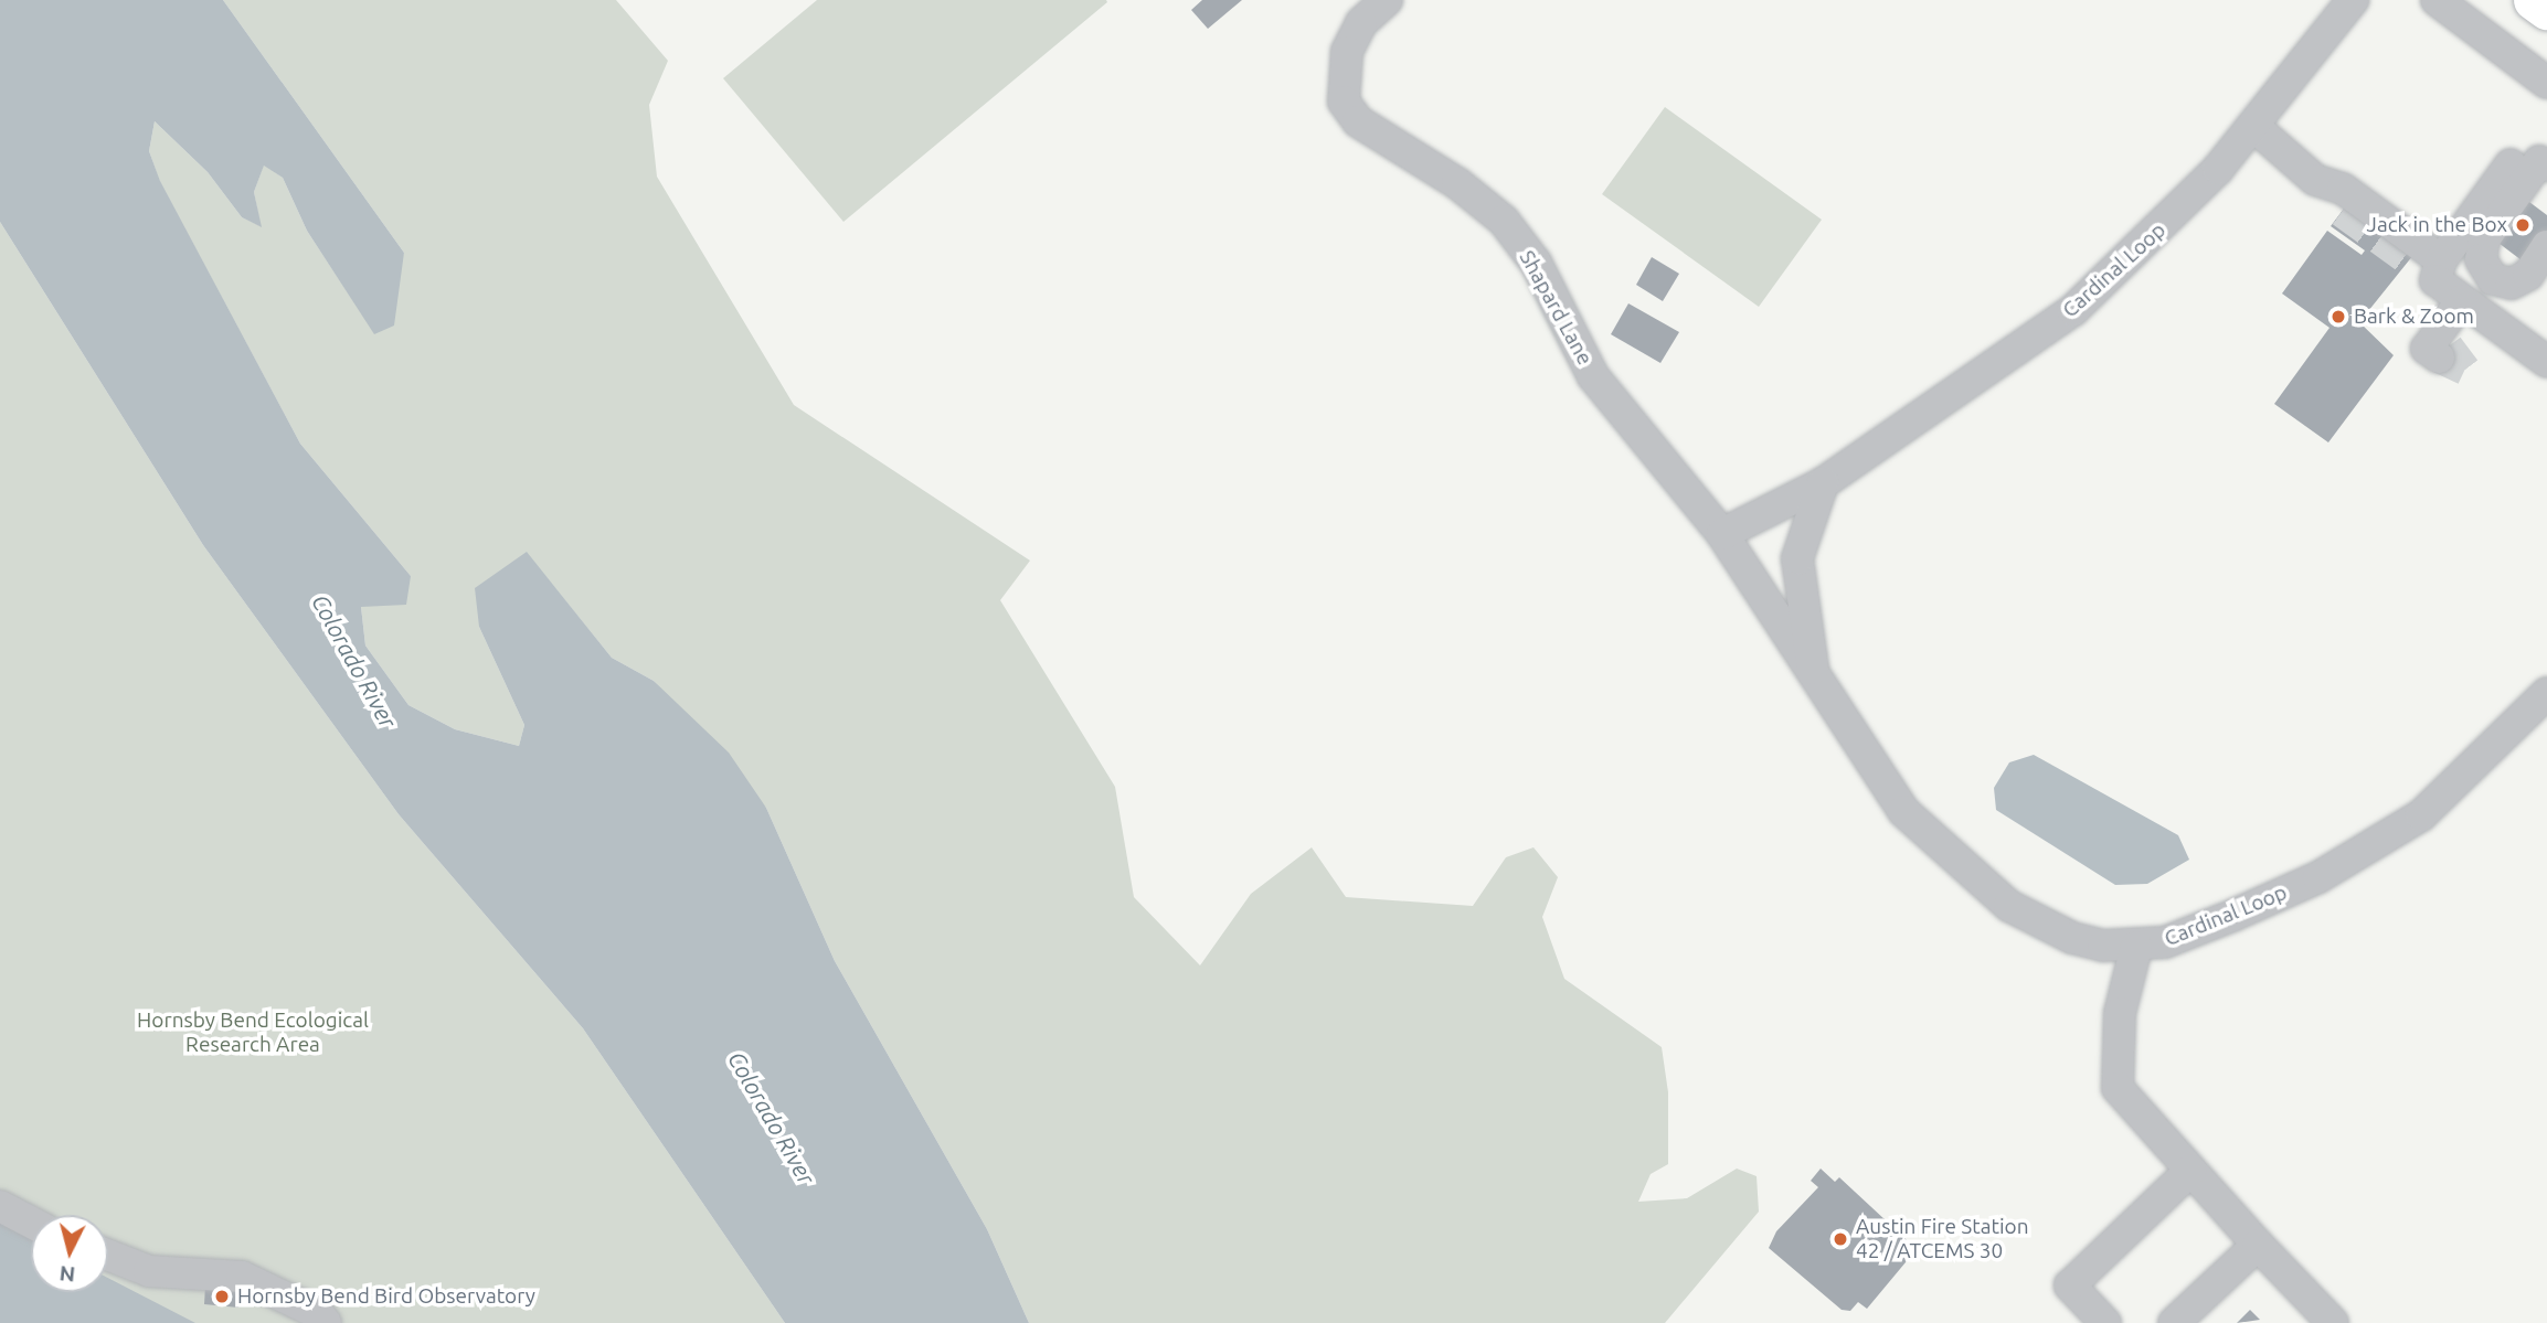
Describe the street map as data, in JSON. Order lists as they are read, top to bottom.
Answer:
{
  "streets": {
    "street": ["Cardinal Loop", "Shapard Lane"]
  },
  "crossings": [
    ["Cardinal Loop", "Shapard Lane"]
  ],
  "water": ["Colorado River"],
  "parks": ["Hornsby Bend Ecological Research Area"],
  "places": [
    "Jack in the Box",
    "Bark & Zoom",
    "Austin Fire Station 42 / ATCEMS 30",
    "Hornsby Bend Bird Observatory"
  ],
  "north": "bottom"
}
